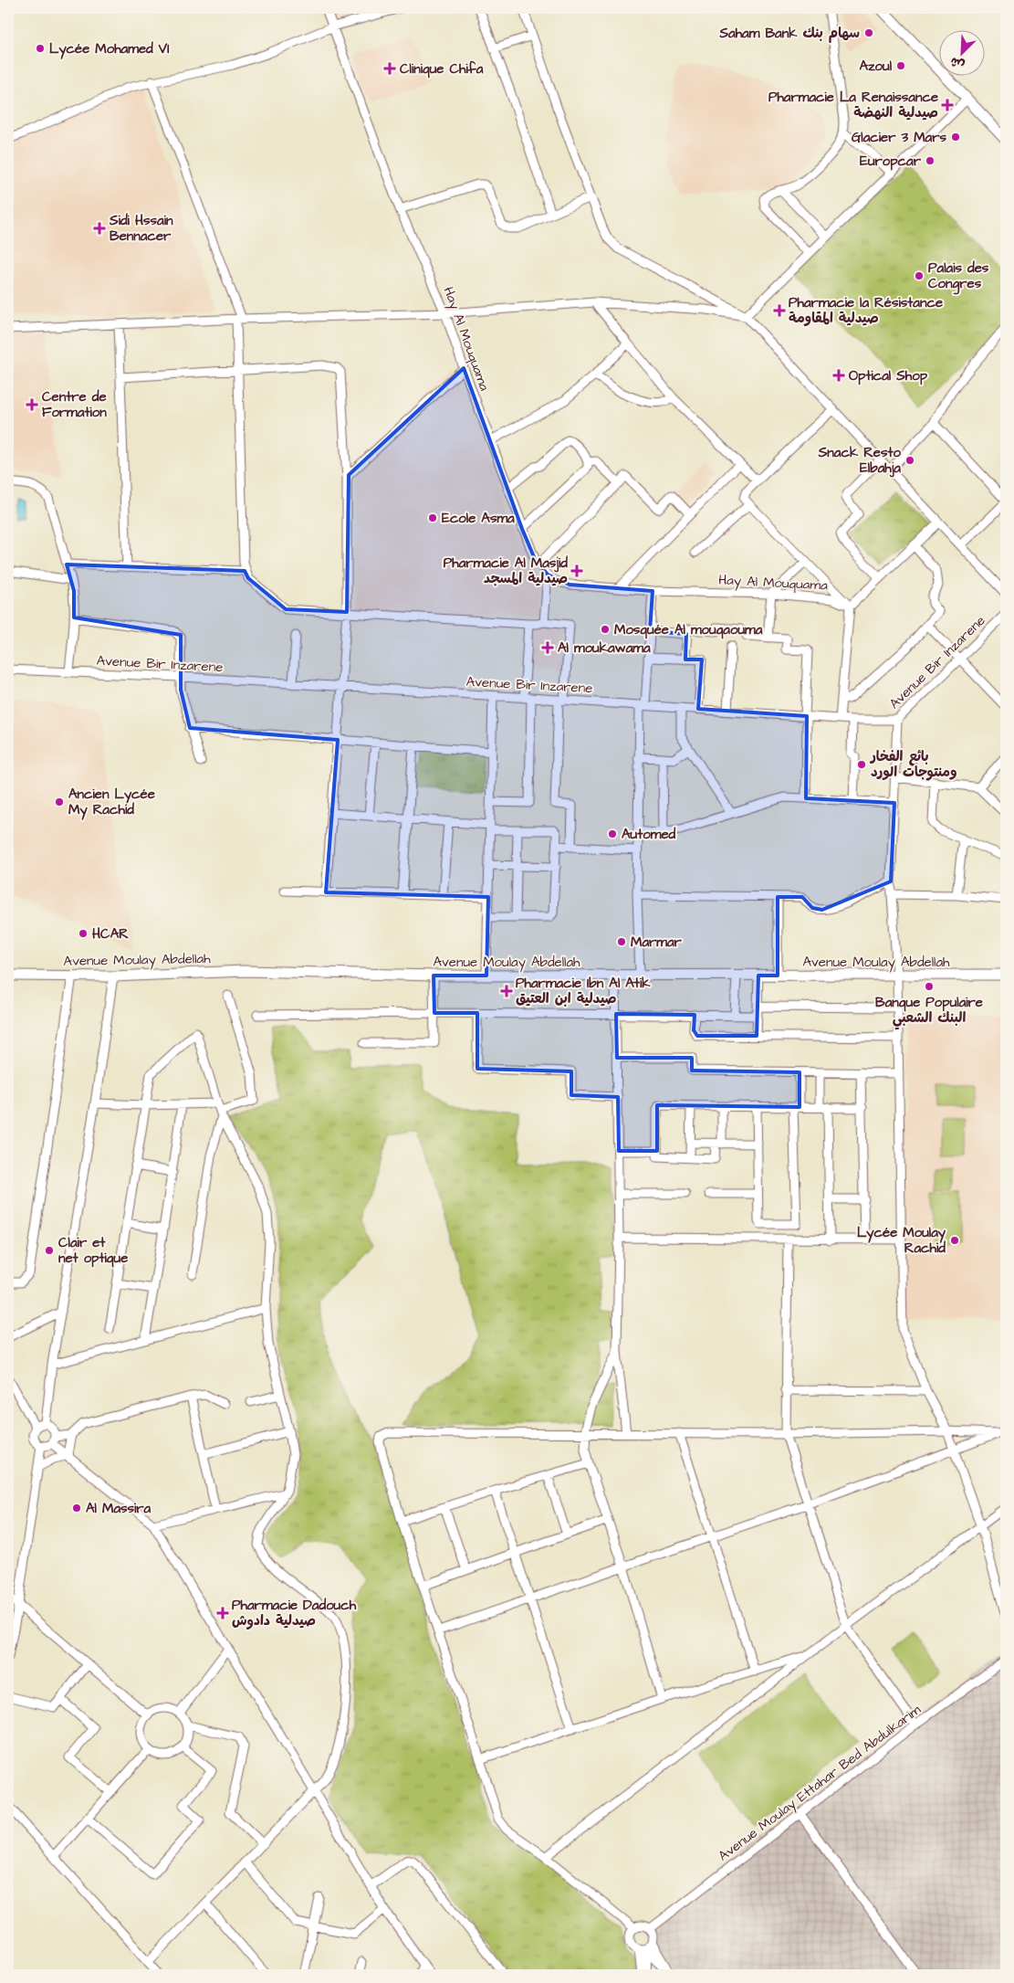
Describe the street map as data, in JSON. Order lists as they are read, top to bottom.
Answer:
{
  "streets": {
    "main road": ["Avenue Moulay Abdellah"],
    "street": ["Hay Al Mouquama", "Avenue Bir Inzarene", "Avenue Moulay Ettahar Bed Abdulkarim"]
  },
  "places": {
    "other": [
      "Saham Bank سهام بنك",
      "Lycée Mohamed VI",
      "Azoul",
      "Glacier 3 Mars",
      "Europcar",
      "Palais des Congres",
      "Snack Resto Elbahja",
      "Ecole Asma",
      "Mosquée Al mouqaouma",
      "بائع الفخار ومنتوجات الورد",
      "Ancien Lycée My Rachid",
      "Automed",
      "HCAR",
      "Marmar",
      "Banque Populaire البنك الشعبي",
      "Lycée Moulay Rachid",
      "Clair et net optique",
      "Al Massira"
    ],
    "health": [
      "Clinique Chifa",
      "Pharmacie La Renaissance صيدلية النهضة",
      "Sidi Hssain Bennacer",
      "Pharmacie la Résistance صيدلية المقاومة",
      "Optical Shop",
      "Centre de Formation",
      "Pharmacie Al Masjid صيدلية المسجد",
      "Al moukawama",
      "Pharmacie Ibn Al Atik صيدلية ابن العتيق",
      "Pharmacie Dadouch صيدلية دادوش"
    ]
  },
  "north": "bottom left"
}
